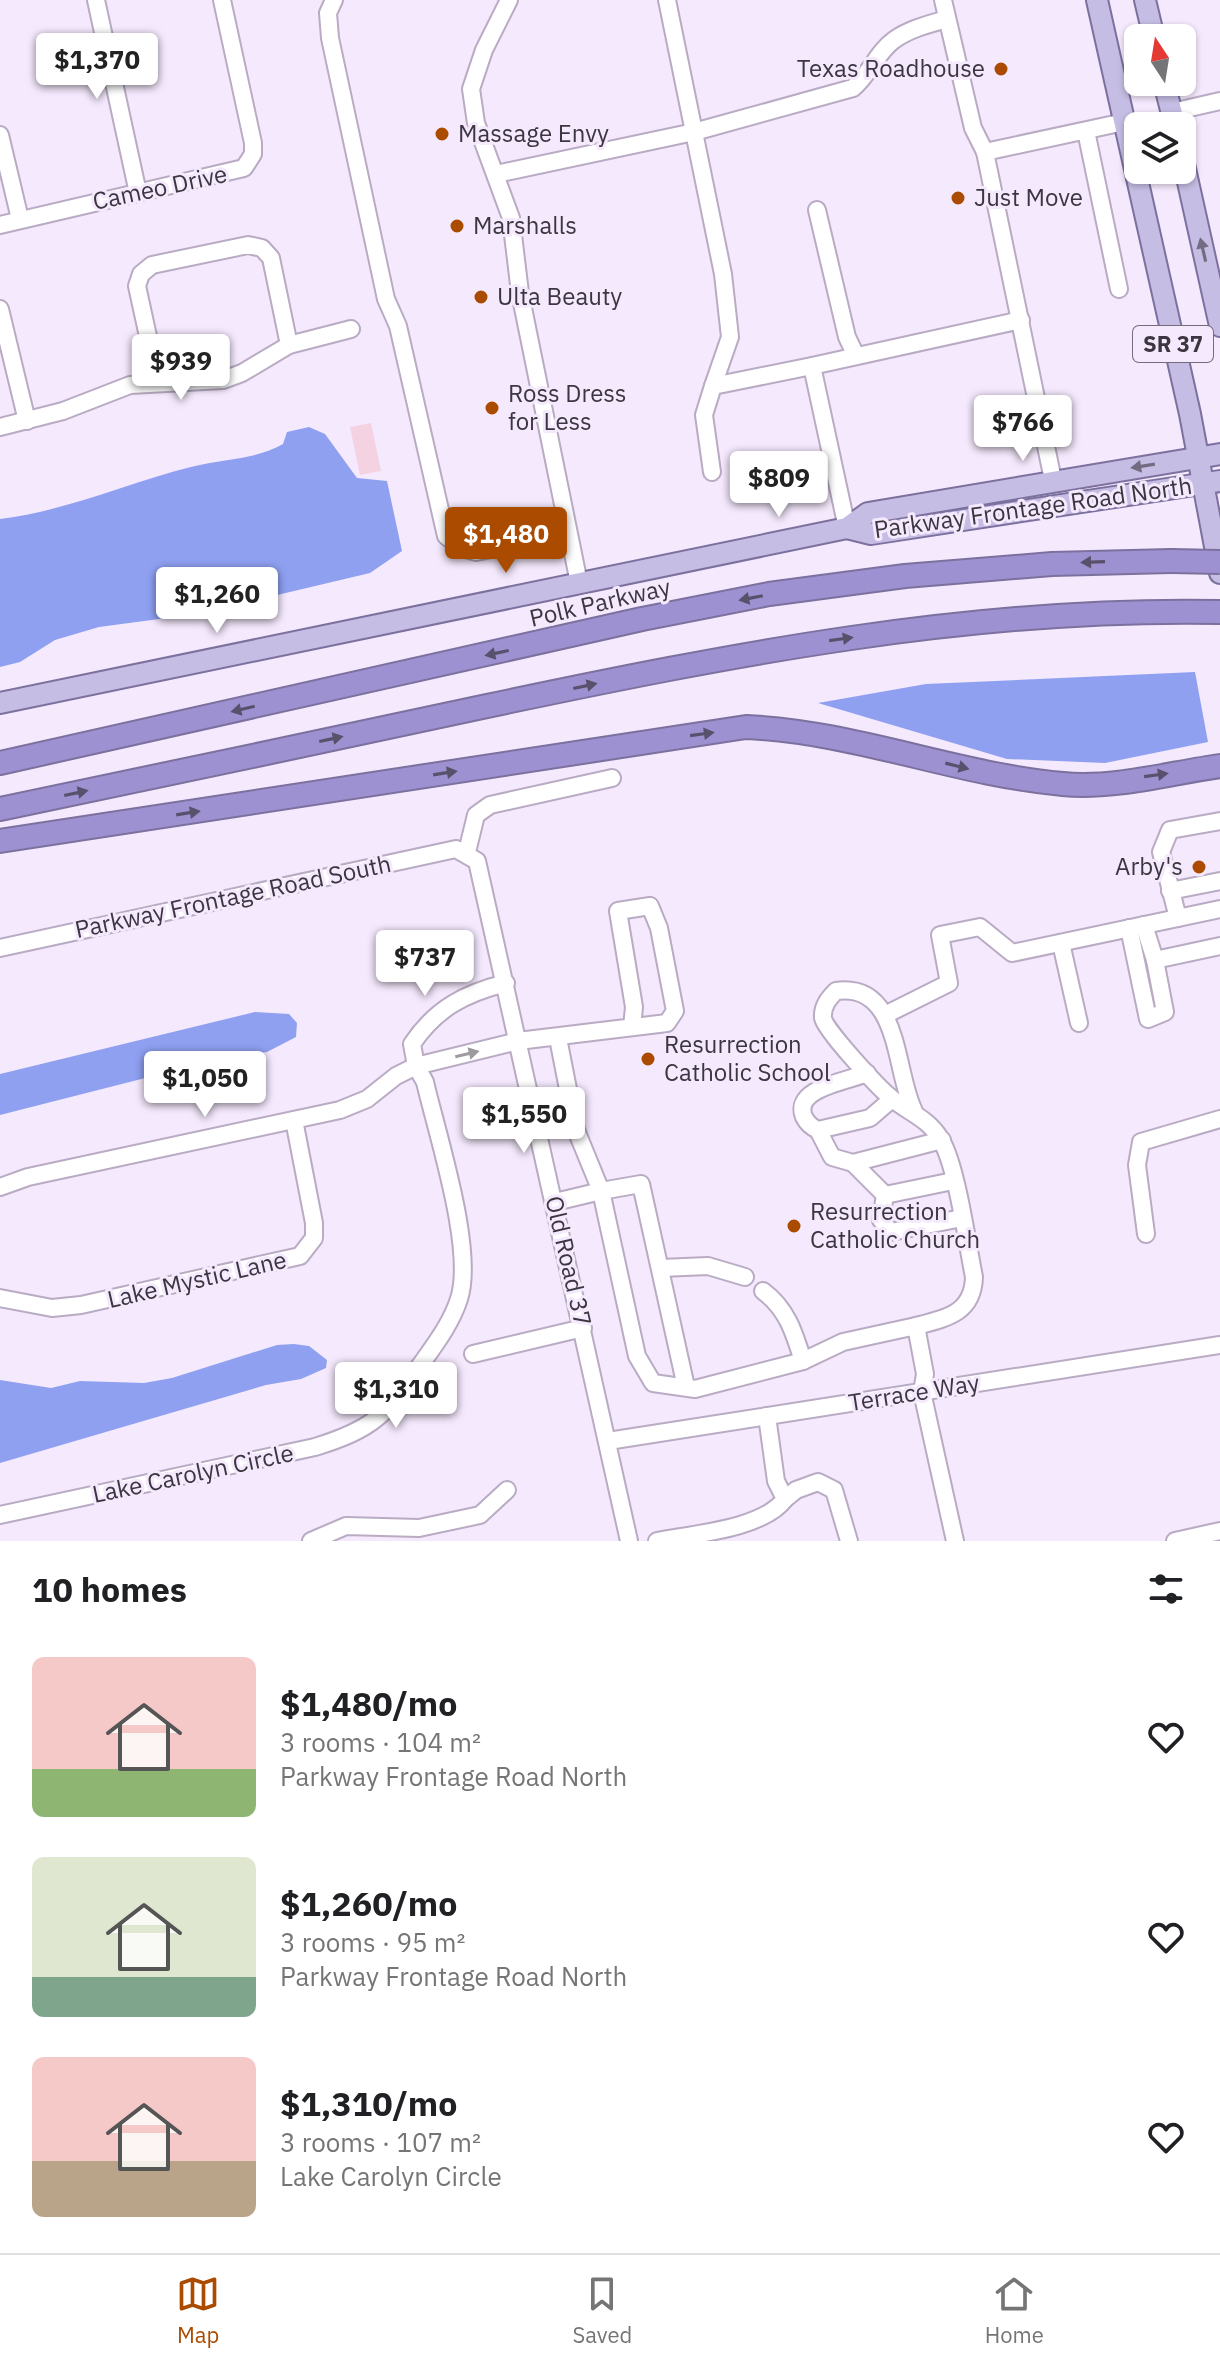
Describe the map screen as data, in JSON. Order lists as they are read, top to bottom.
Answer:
{
  "streets": {
    "highway": ["Polk Parkway"],
    "main road": ["SR 37", "Parkway Frontage Road North"],
    "street": [
      "Cameo Drive",
      "Parkway Frontage Road South",
      "Old Road 37",
      "Lake Mystic Lane",
      "Terrace Way",
      "Lake Carolyn Circle"
    ]
  },
  "crossings": [
    ["SR 37", "Parkway Frontage Road North"],
    ["Parkway Frontage Road South", "Old Road 37"],
    ["Old Road 37", "Terrace Way"],
    ["Old Road 37", "Lake Carolyn Circle"]
  ],
  "places": [
    "Texas Roadhouse",
    "Massage Envy",
    "Just Move",
    "Marshalls",
    "Ulta Beauty",
    "Ross Dress for Less",
    "Arby's",
    "Resurrection Catholic School",
    "Resurrection Catholic Church"
  ],
  "north": "top",
  "page": {
    "price": [
      "$1,370",
      "$939",
      "$766",
      "$809",
      "$1,480",
      "$1,260",
      "$737",
      "$1,050",
      "$1,550",
      "$1,310"
    ],
    "heading": "10 homes",
    "list": [
      {
        "name": "$1,480/mo",
        "note": "3 rooms · 104 m² · Parkway Frontage Road North"
      },
      {
        "name": "$1,260/mo",
        "note": "3 rooms · 95 m² · Parkway Frontage Road North"
      },
      {
        "name": "$1,310/mo",
        "note": "3 rooms · 107 m² · Lake Carolyn Circle"
      }
    ],
    "tabs": ["Map", "Saved", "Home"]
  }
}
